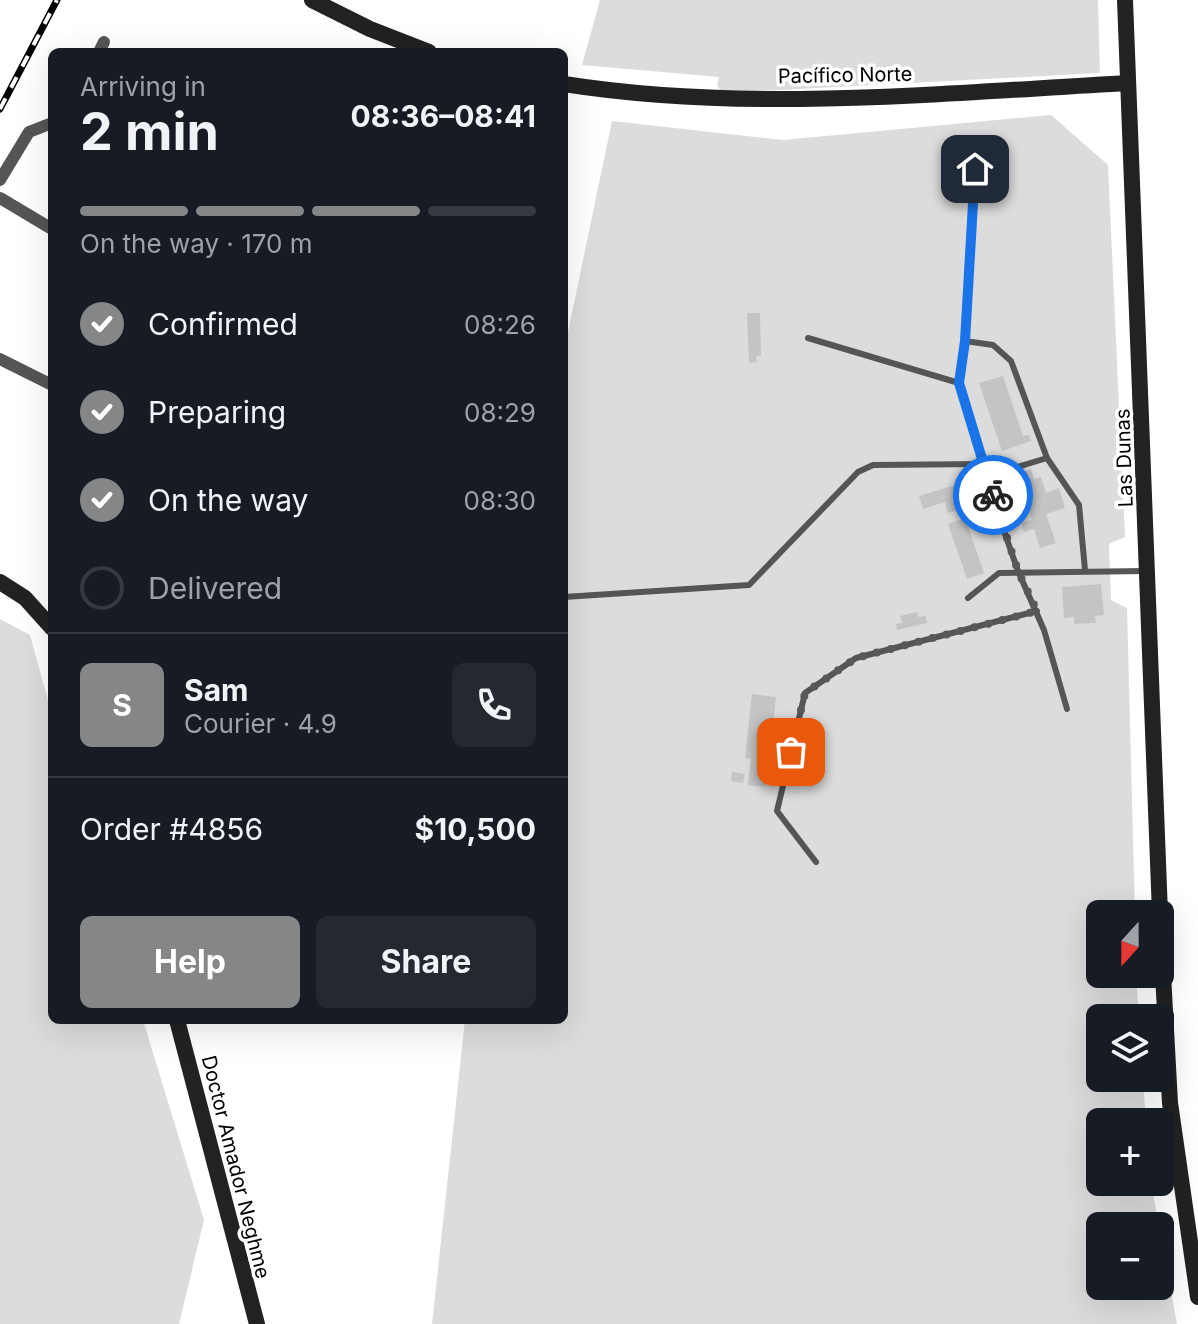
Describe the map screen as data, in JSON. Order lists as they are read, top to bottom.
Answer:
{
  "streets": {
    "main road": ["Pacífico Norte", "Las Dunas", "Doctor Amador Neghme"]
  },
  "crossings": [
    ["Pacífico Norte", "Las Dunas"]
  ],
  "north": "bottom",
  "page": {
    "heading": ["2 min", "Arriving in", "08:36–08:41"],
    "panel": [
      "Sam",
      "Courier · 4.9",
      "Order #4856",
      "$10,500"
    ],
    "bar": "On the way · 170 m",
    "list": [
      ["Confirmed", "08:26"],
      ["Preparing", "08:29"],
      ["On the way", "08:30"],
      "Delivered"
    ],
    "round": "S",
    "map_buttons": ["+", "−"],
    "buttons": ["Help", "Share"]
  }
}
